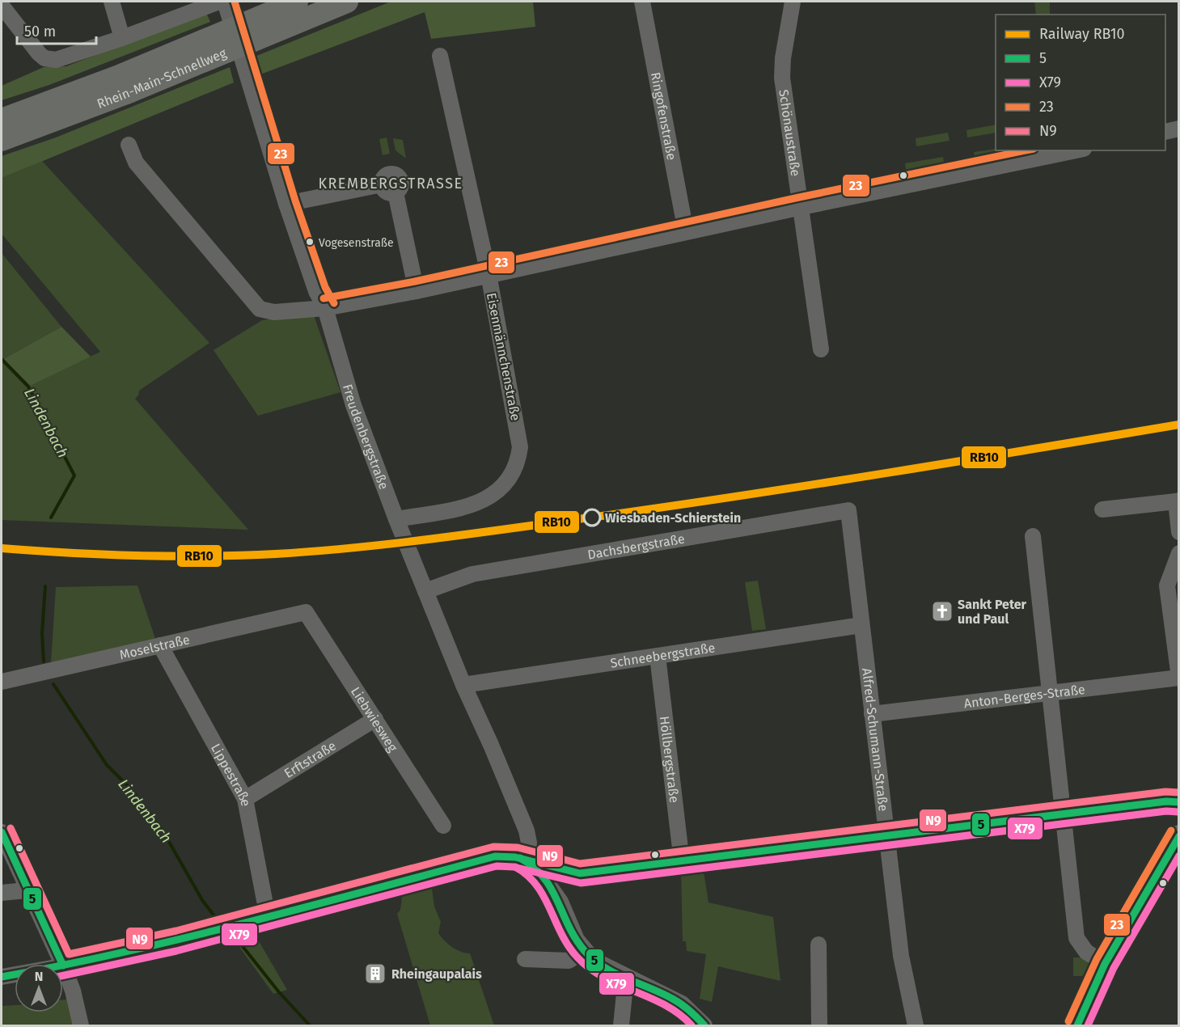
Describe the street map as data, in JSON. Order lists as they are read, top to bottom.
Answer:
{
  "streets": {
    "highway": ["Rhein-Main-Schnellweg"],
    "street": [
      "Ringofenstraße",
      "Schönaustraße",
      "Eisenmännchenstraße",
      "Freudenbergstraße",
      "Dachsbergstraße",
      "Moselstraße",
      "Schneebergstraße",
      "Anton-Berges-Straße",
      "Liebwiesweg",
      "Alfred-Schumann-Straße",
      "Erftstraße",
      "Höllbergstraße",
      "Lippestraße"
    ]
  },
  "crossings": [
    ["Eisenmännchenstraße", "Freudenbergstraße"],
    ["Freudenbergstraße", "Dachsbergstraße"],
    ["Freudenbergstraße", "Schneebergstraße"],
    ["Dachsbergstraße", "Alfred-Schumann-Straße"],
    ["Moselstraße", "Liebwiesweg"],
    ["Moselstraße", "Lippestraße"],
    ["Schneebergstraße", "Alfred-Schumann-Straße"],
    ["Schneebergstraße", "Höllbergstraße"],
    ["Anton-Berges-Straße", "Alfred-Schumann-Straße"],
    ["Liebwiesweg", "Erftstraße"],
    ["Erftstraße", "Lippestraße"]
  ],
  "districts": ["KREMBERGSTRASSE"],
  "water": ["Lindenbach"],
  "places": {
    "other": ["Vogesenstraße", "Wiesbaden-Schierstein"],
    "church": ["Sankt Peter und Paul"],
    "building": ["Rheingaupalais"]
  },
  "lines": [
    "transit line 23",
    "rail line RB10",
    "transit line N9",
    "transit line 5",
    "transit line X79"
  ],
  "legend": [
    "Railway RB10",
    "5",
    "X79",
    "23",
    "N9"
  ],
  "scale_bar": "50 m",
  "north": "top"
}
